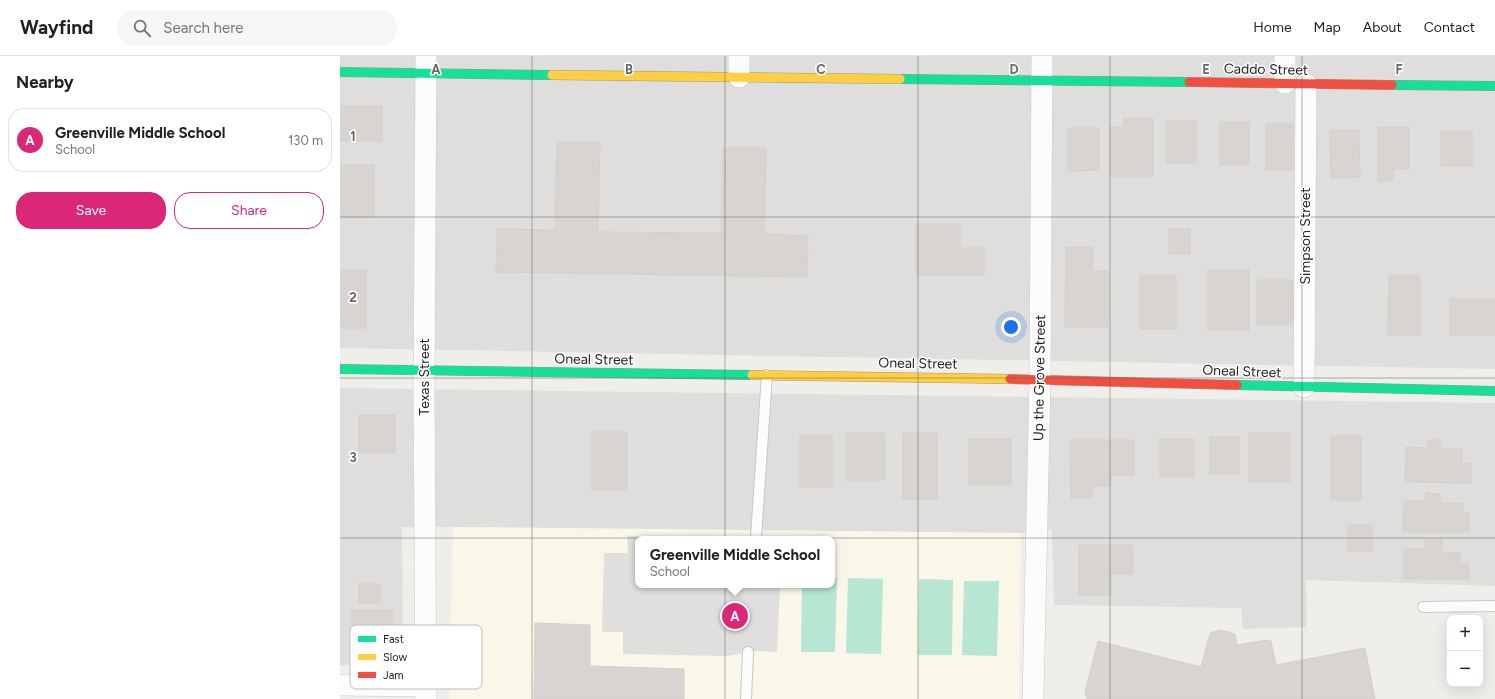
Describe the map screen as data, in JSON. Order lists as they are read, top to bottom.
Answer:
{
  "streets": {
    "street": [
      "Caddo Street",
      "Simpson Street",
      "Oneal Street",
      "Texas Street",
      "Up the Grove Street"
    ]
  },
  "crossings": [
    ["Caddo Street", "Simpson Street"],
    ["Caddo Street", "Texas Street"],
    ["Caddo Street", "Up the Grove Street"],
    ["Simpson Street", "Oneal Street"],
    ["Oneal Street", "Texas Street"],
    ["Oneal Street", "Up the Grove Street"]
  ],
  "legend": ["Fast", "Slow", "Jam"],
  "page": {
    "header": "Wayfind",
    "search": "Search here",
    "nav": [
      "Home",
      "Map",
      "About",
      "Contact"
    ],
    "heading": "Nearby",
    "list": [
      {
        "mark": "A",
        "name": "Greenville Middle School",
        "note": "School",
        "value": "130 m"
      }
    ],
    "buttons": ["Save", "Share"],
    "popup": ["Greenville Middle School", "School"],
    "pins": "A",
    "map_buttons": ["+", "−"]
  },
  "grid": {
    "columns": [
      "A",
      "B",
      "C",
      "D",
      "E",
      "F"
    ],
    "rows": ["1", "2", "3"]
  }
}
